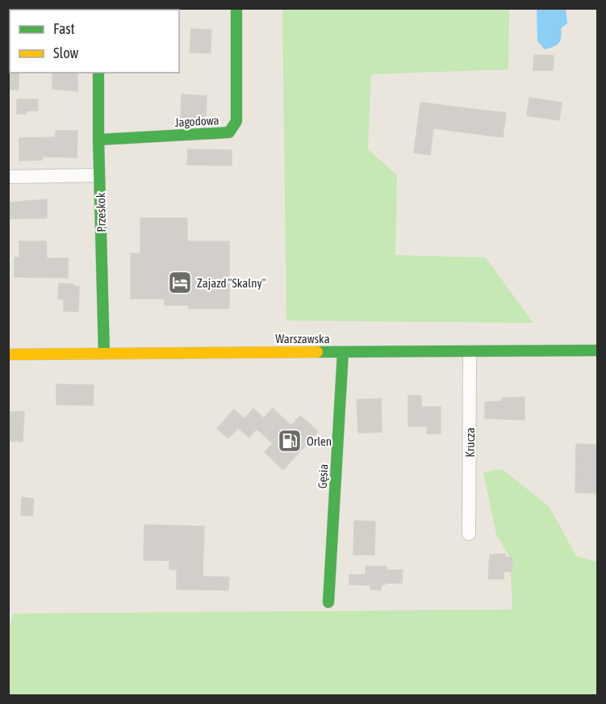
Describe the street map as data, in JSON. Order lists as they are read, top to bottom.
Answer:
{
  "streets": {
    "street": [
      "Jagodowa",
      "Przeskok",
      "Warszawska",
      "Krucza",
      "Gęsia"
    ]
  },
  "crossings": [
    ["Jagodowa", "Przeskok"],
    ["Przeskok", "Warszawska"],
    ["Warszawska", "Krucza"],
    ["Warszawska", "Gęsia"]
  ],
  "places": {
    "hotel": ["Zajazd \"Skalny\""],
    "fuel station": ["Orlen"]
  },
  "legend": ["Fast", "Slow"]
}
